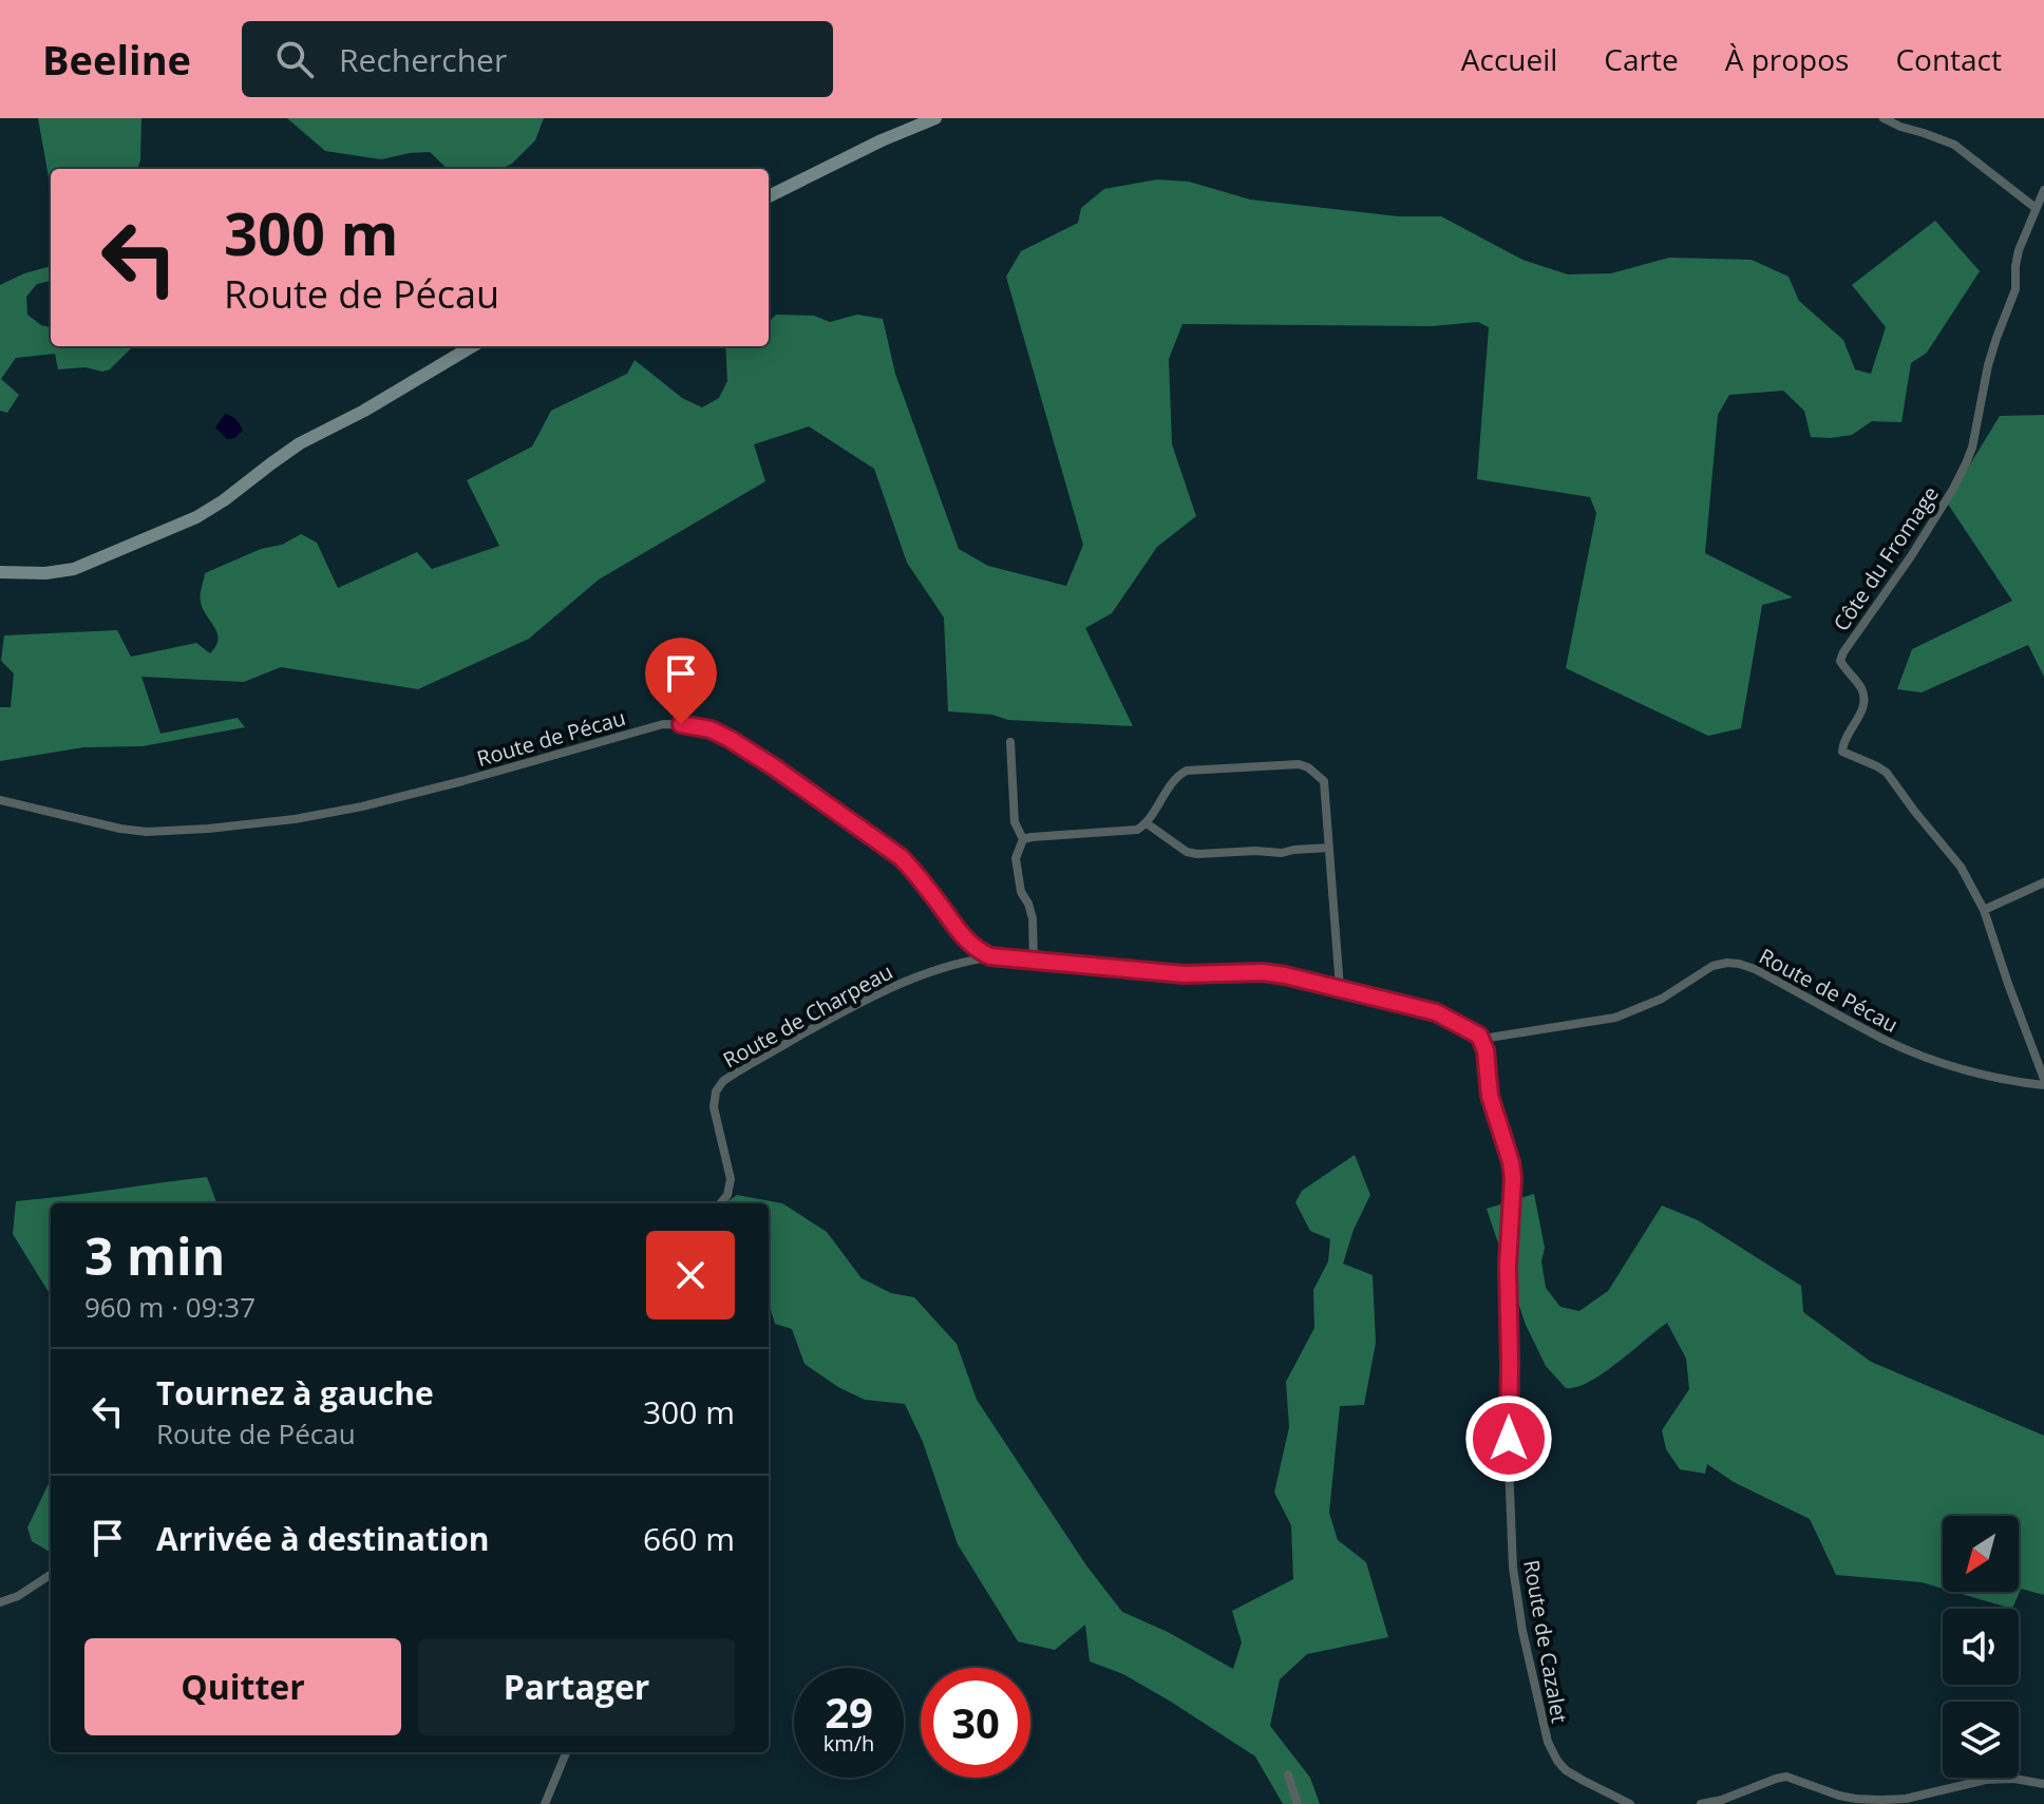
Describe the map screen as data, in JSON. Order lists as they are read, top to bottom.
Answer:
{
  "streets": {
    "street": [
      "Côte du Fromage",
      "Route de Pécau",
      "Route de Charpeau",
      "Route de Cazalet"
    ]
  },
  "crossings": [
    ["Route de Pécau", "Route de Charpeau"],
    ["Route de Pécau", "Route de Cazalet"]
  ],
  "north": "bottom left",
  "page": {
    "header": "Beeline",
    "search": "Rechercher",
    "nav": [
      "Accueil",
      "Carte",
      "À propos",
      "Contact"
    ],
    "turn": ["300 m", "Route de Pécau"],
    "heading": ["3 min", "960 m · 09:37"],
    "list": [
      {
        "name": "Tournez à gauche",
        "note": "Route de Pécau",
        "value": "300 m"
      },
      {
        "name": "Arrivée à destination",
        "value": "660 m"
      }
    ],
    "buttons": ["Quitter", "Partager"],
    "speed": "29 km/h",
    "limit": "30"
  }
}
